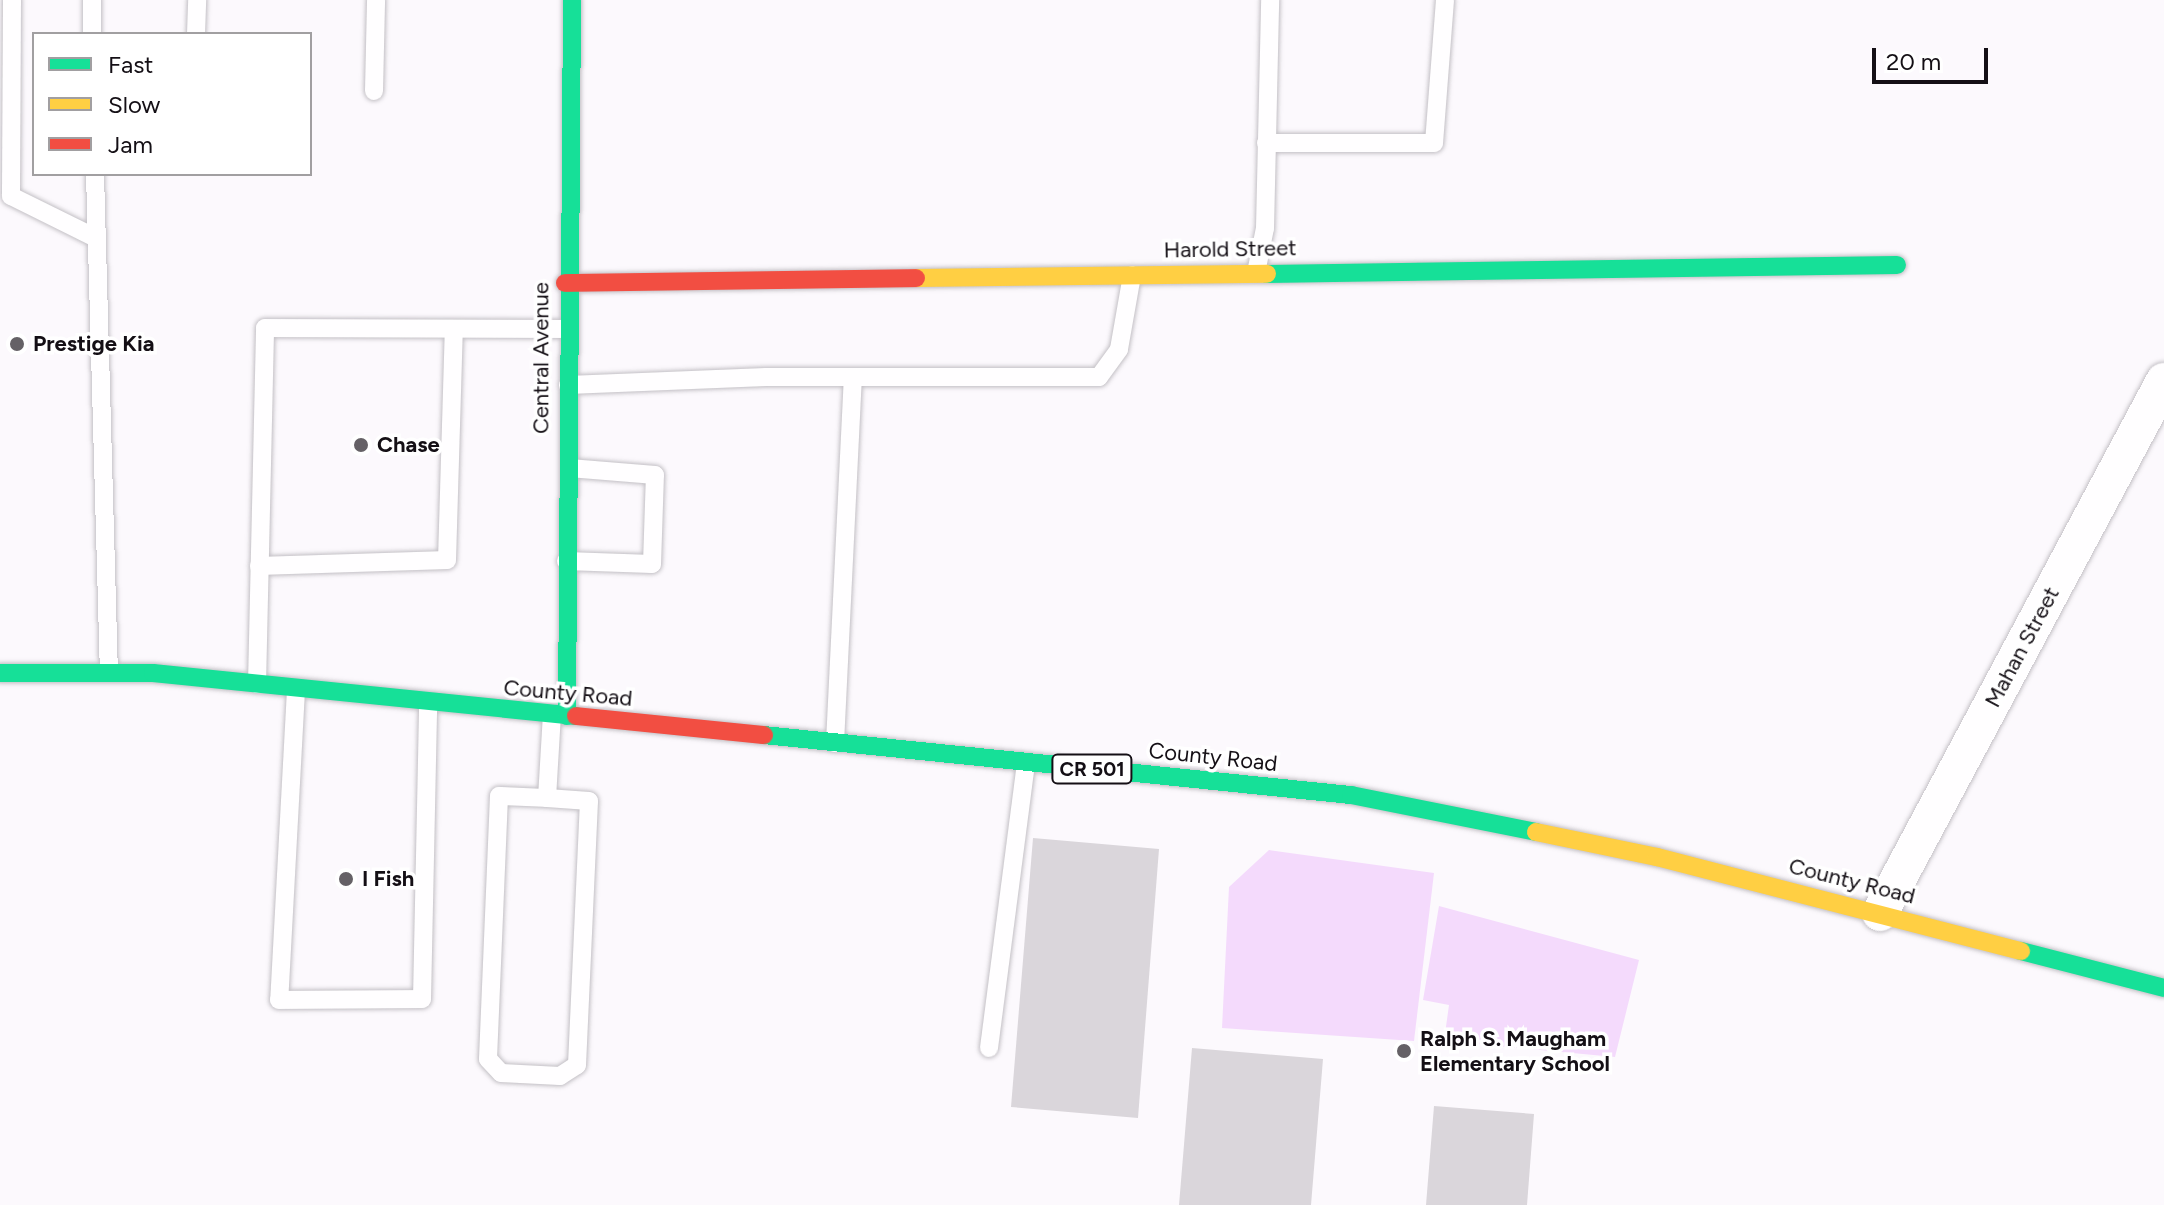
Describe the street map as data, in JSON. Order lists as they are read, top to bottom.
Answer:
{
  "streets": {
    "main road": [
      "Harold Street",
      "Central Avenue",
      "County Road",
      "CR 501"
    ],
    "street": ["Mahan Street"]
  },
  "crossings": [
    ["Harold Street", "Central Avenue"],
    ["Central Avenue", "County Road"],
    ["Mahan Street", "County Road"]
  ],
  "places": [
    "Prestige Kia",
    "Chase",
    "I Fish",
    "Ralph S. Maugham Elementary School"
  ],
  "legend": ["Fast", "Slow", "Jam"],
  "scale_bar": "20 m"
}
